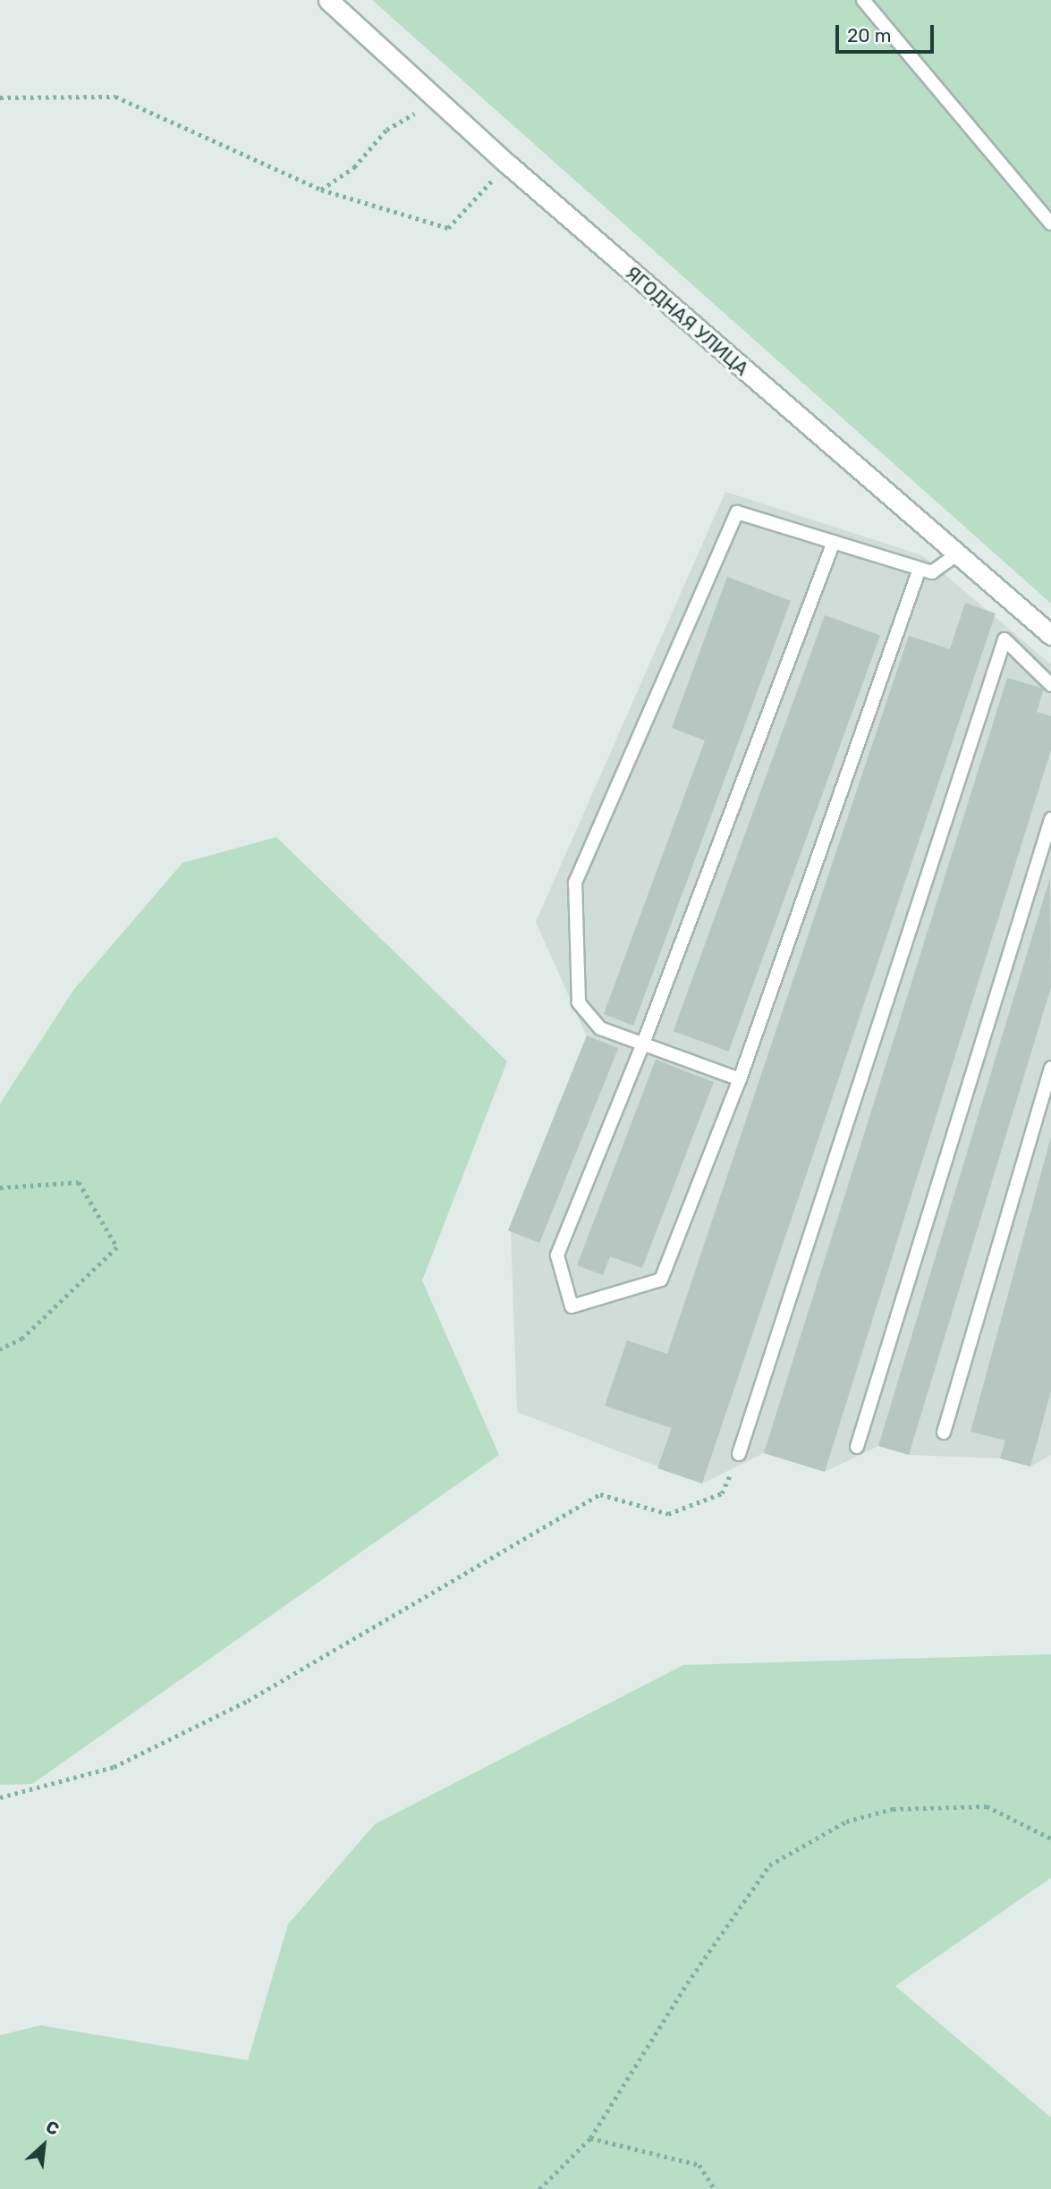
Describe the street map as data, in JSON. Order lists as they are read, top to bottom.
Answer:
{
  "streets": {
    "street": ["ЯГОДНАЯ УЛИЦА"]
  },
  "scale_bar": "20 m",
  "north": "top right"
}
